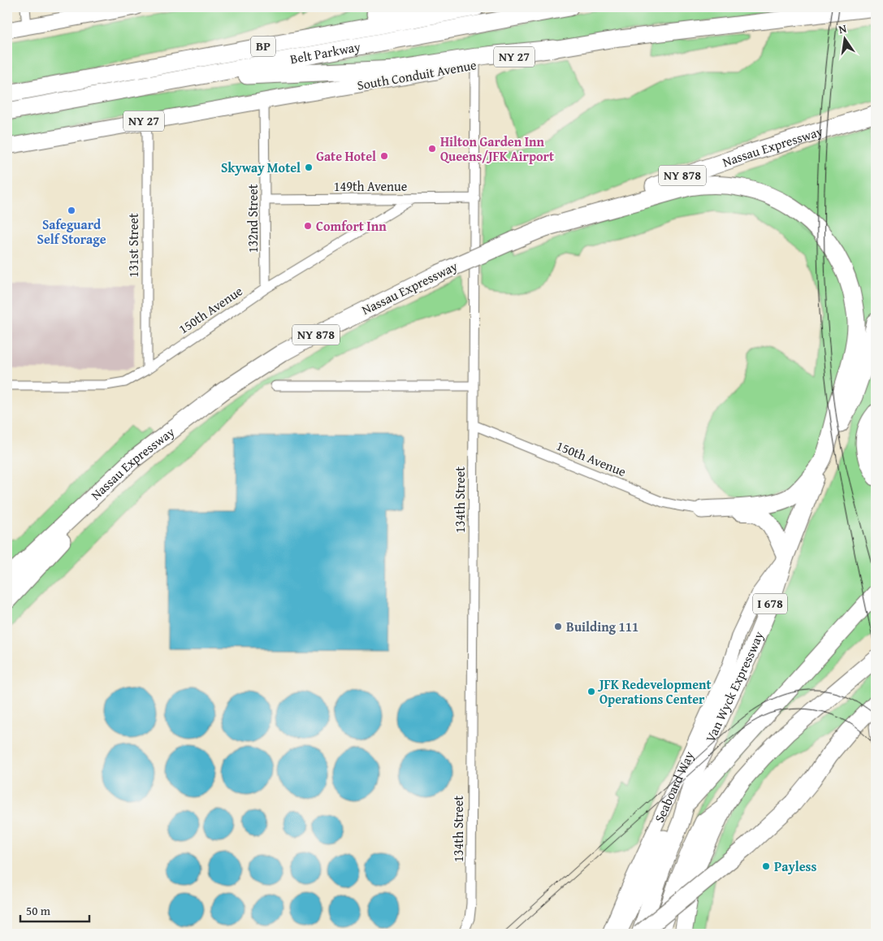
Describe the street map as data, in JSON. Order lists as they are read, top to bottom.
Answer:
{
  "streets": {
    "highway": [
      "BP",
      "Belt Parkway",
      "Nassau Expressway",
      "NY 878",
      "I 678",
      "Van Wyck Expressway"
    ],
    "main road": ["NY 27", "South Conduit Avenue"],
    "street": [
      "149th Avenue",
      "132nd Street",
      "131st Street",
      "150th Avenue",
      "134th Street",
      "Seaboard Way"
    ]
  },
  "crossings": [
    ["South Conduit Avenue", "132nd Street"],
    ["South Conduit Avenue", "131st Street"],
    ["South Conduit Avenue", "134th Street"],
    ["149th Avenue", "132nd Street"],
    ["149th Avenue", "150th Avenue"],
    ["149th Avenue", "134th Street"],
    ["132nd Street", "150th Avenue"],
    ["131st Street", "150th Avenue"],
    ["150th Avenue", "134th Street"],
    ["Van Wyck Expressway", "Seaboard Way"]
  ],
  "places": [
    "Hilton Garden Inn Queens/JFK Airport",
    "Gate Hotel",
    "Skyway Motel",
    "Safeguard Self Storage",
    "Comfort Inn",
    "Building 111",
    "JFK Redevelopment Operations Center",
    "Payless"
  ],
  "scale_bar": "50 m",
  "north": "top"
}
